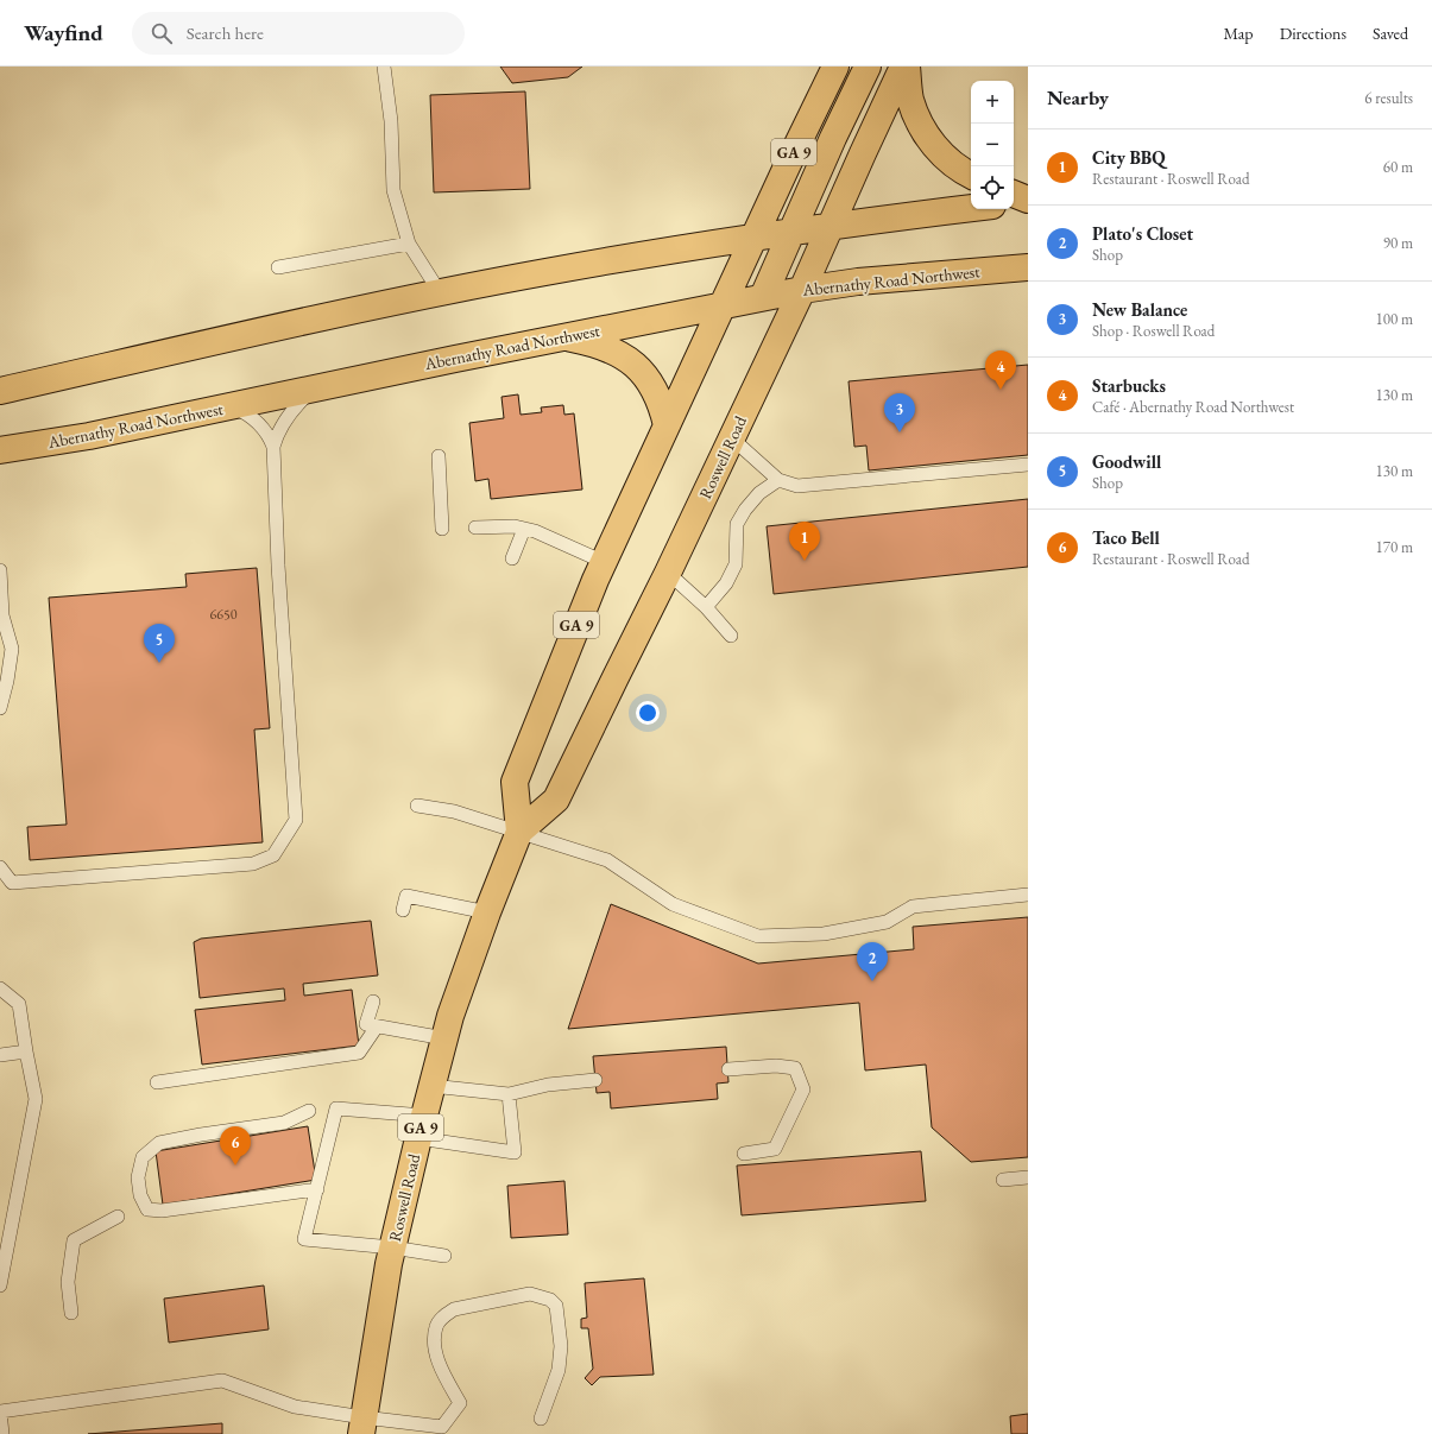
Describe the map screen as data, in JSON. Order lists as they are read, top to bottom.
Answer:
{
  "streets": {
    "main road": ["GA 9", "Abernathy Road Northwest", "Roswell Road"]
  },
  "crossings": [
    ["Abernathy Road Northwest", "Roswell Road"]
  ],
  "house_numbers": ["6650"],
  "page": {
    "header": "Wayfind",
    "search": "Search here",
    "nav": ["Map", "Directions", "Saved"],
    "heading": ["Nearby", "6 results"],
    "map_buttons": ["+", "−"],
    "list": [
      {
        "mark": "1",
        "name": "City BBQ",
        "note": "Restaurant · Roswell Road",
        "value": "60 m"
      },
      {
        "mark": "2",
        "name": "Plato's Closet",
        "note": "Shop",
        "value": "90 m"
      },
      {
        "mark": "3",
        "name": "New Balance",
        "note": "Shop · Roswell Road",
        "value": "100 m"
      },
      {
        "mark": "4",
        "name": "Starbucks",
        "note": "Café · Abernathy Road Northwest",
        "value": "130 m"
      },
      {
        "mark": "5",
        "name": "Goodwill",
        "note": "Shop",
        "value": "130 m"
      },
      {
        "mark": "6",
        "name": "Taco Bell",
        "note": "Restaurant · Roswell Road",
        "value": "170 m"
      }
    ],
    "pins": [
      "4",
      "3",
      "1",
      "5",
      "2",
      "6"
    ]
  }
}
